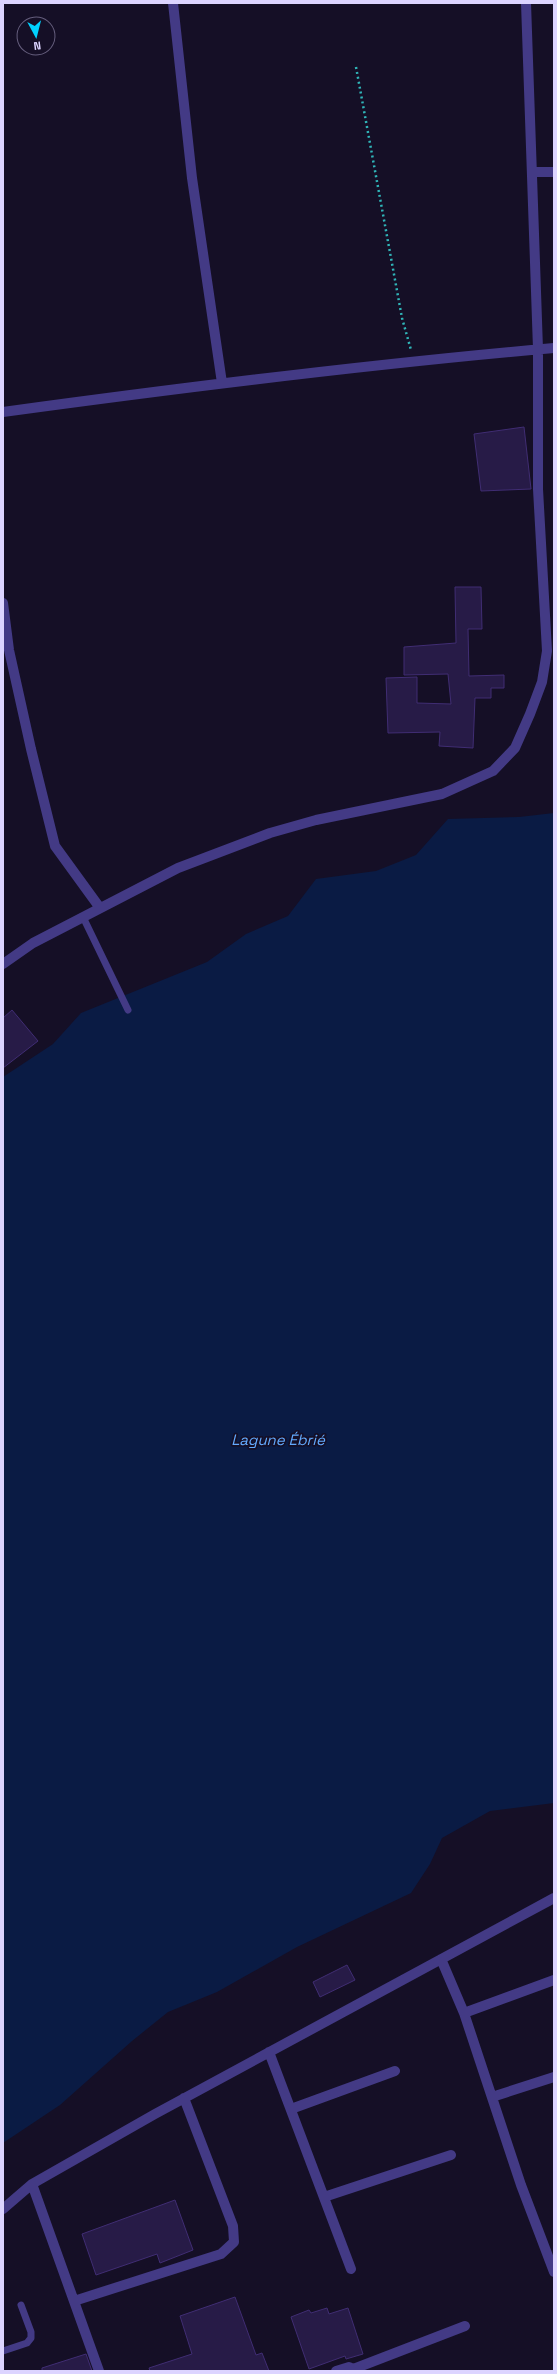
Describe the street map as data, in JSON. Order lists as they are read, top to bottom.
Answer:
{
  "water": ["Lagune Ébrié"],
  "north": "bottom"
}
